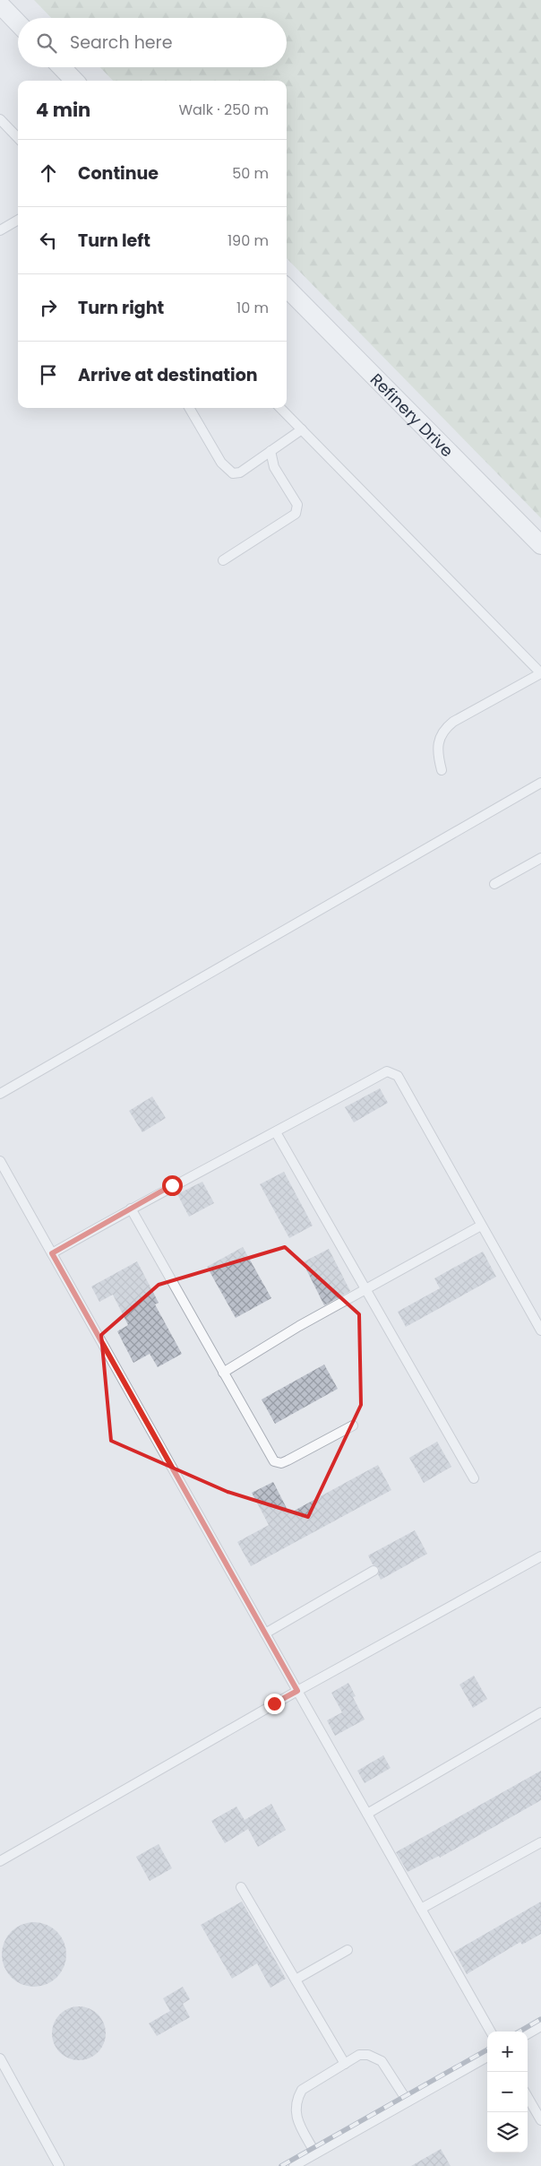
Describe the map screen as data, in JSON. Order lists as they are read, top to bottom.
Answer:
{
  "streets": {
    "street": ["Refinery Drive"]
  },
  "page": {
    "search": "Search here",
    "heading": ["4 min", "Walk · 250 m"],
    "list": [
      ["Continue", "50 m"],
      ["Turn left", "190 m"],
      ["Turn right", "10 m"],
      "Arrive at destination"
    ],
    "map_buttons": ["+", "−"]
  }
}
